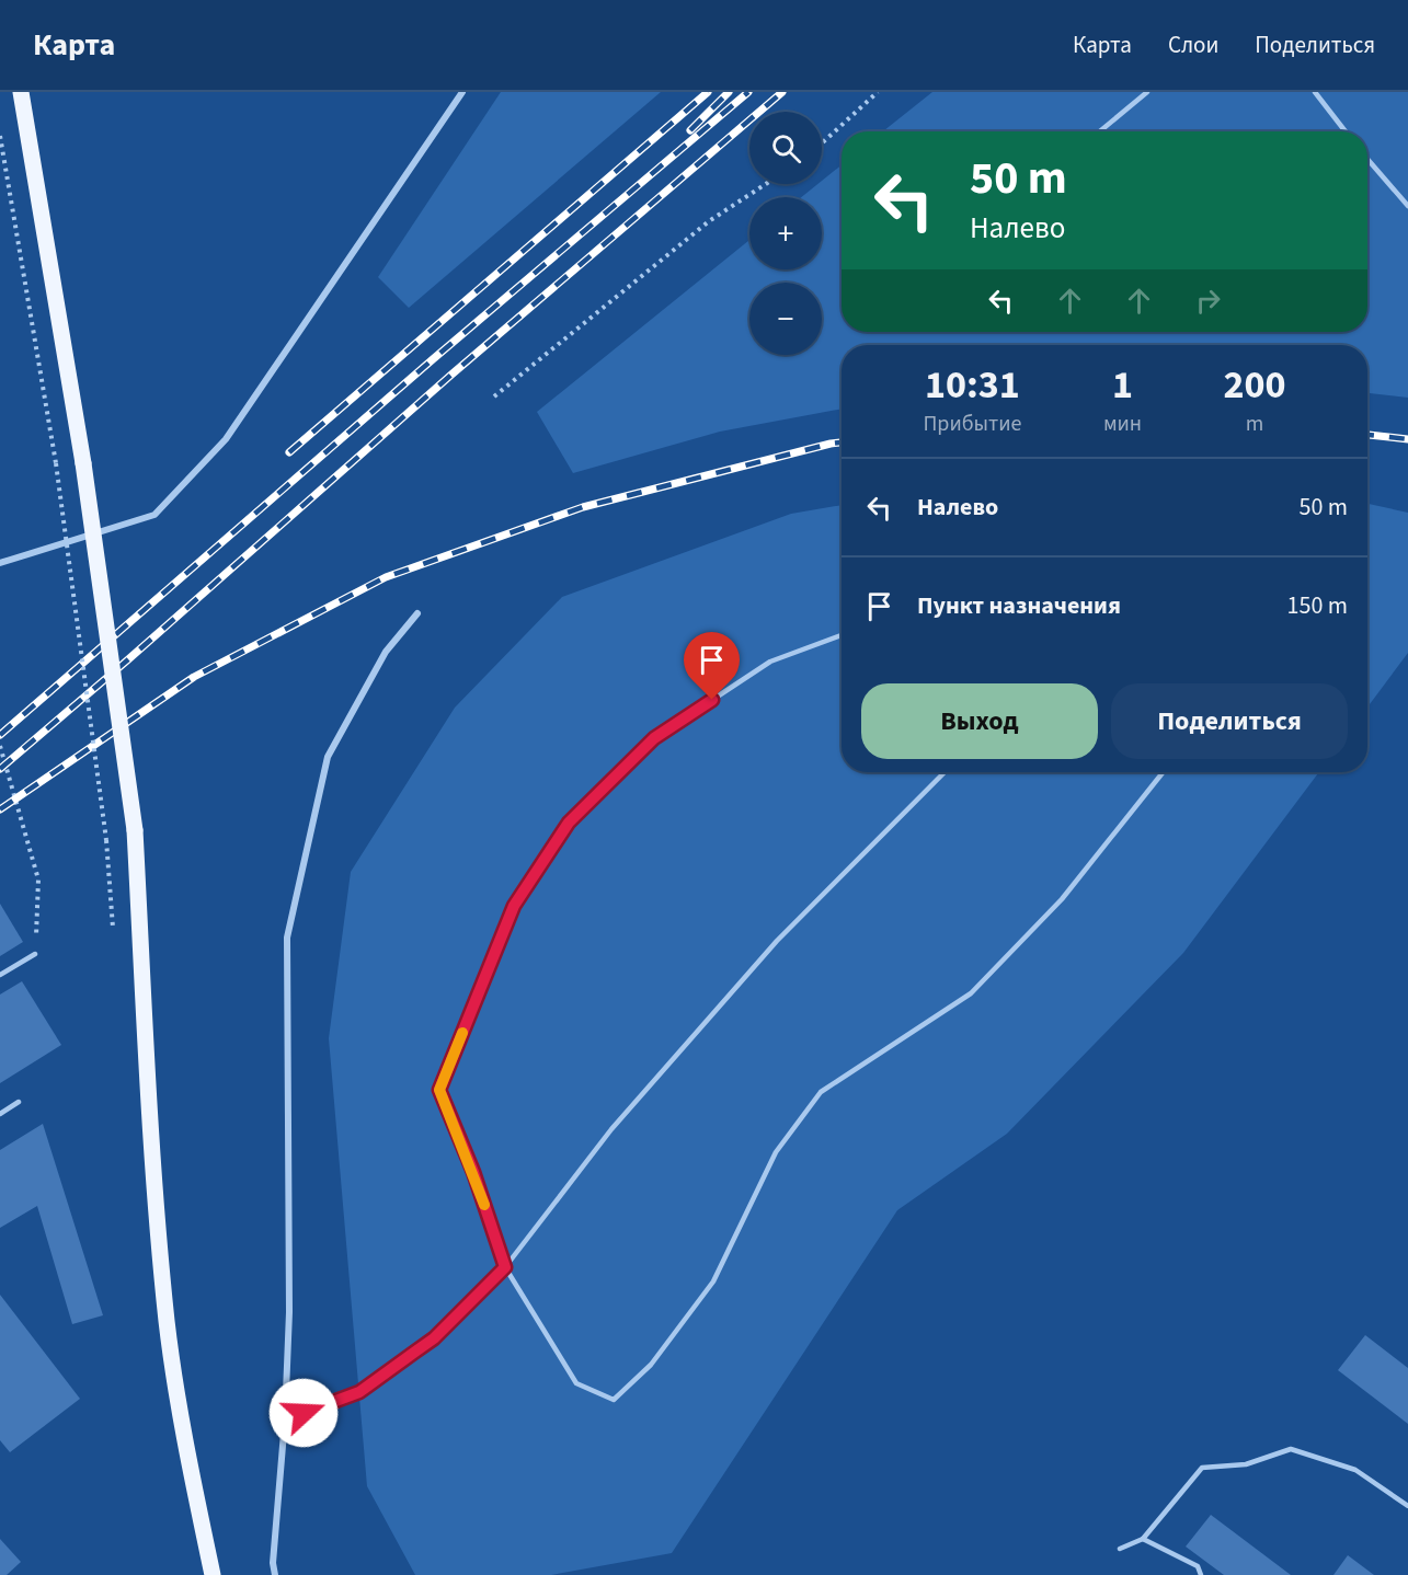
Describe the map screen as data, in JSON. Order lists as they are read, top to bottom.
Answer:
{
  "page": {
    "header": "Карта",
    "nav": ["Карта", "Слои", "Поделиться"],
    "map_buttons": ["+", "−"],
    "turn": ["50 m", "Налево"],
    "eta": [
      "10:31",
      "Прибытие",
      "1",
      "мин",
      "200",
      "m"
    ],
    "list": [
      {
        "name": "Налево",
        "value": "50 m"
      },
      {
        "name": "Пункт назначения",
        "value": "150 m"
      }
    ],
    "buttons": ["Выход", "Поделиться"]
  }
}
